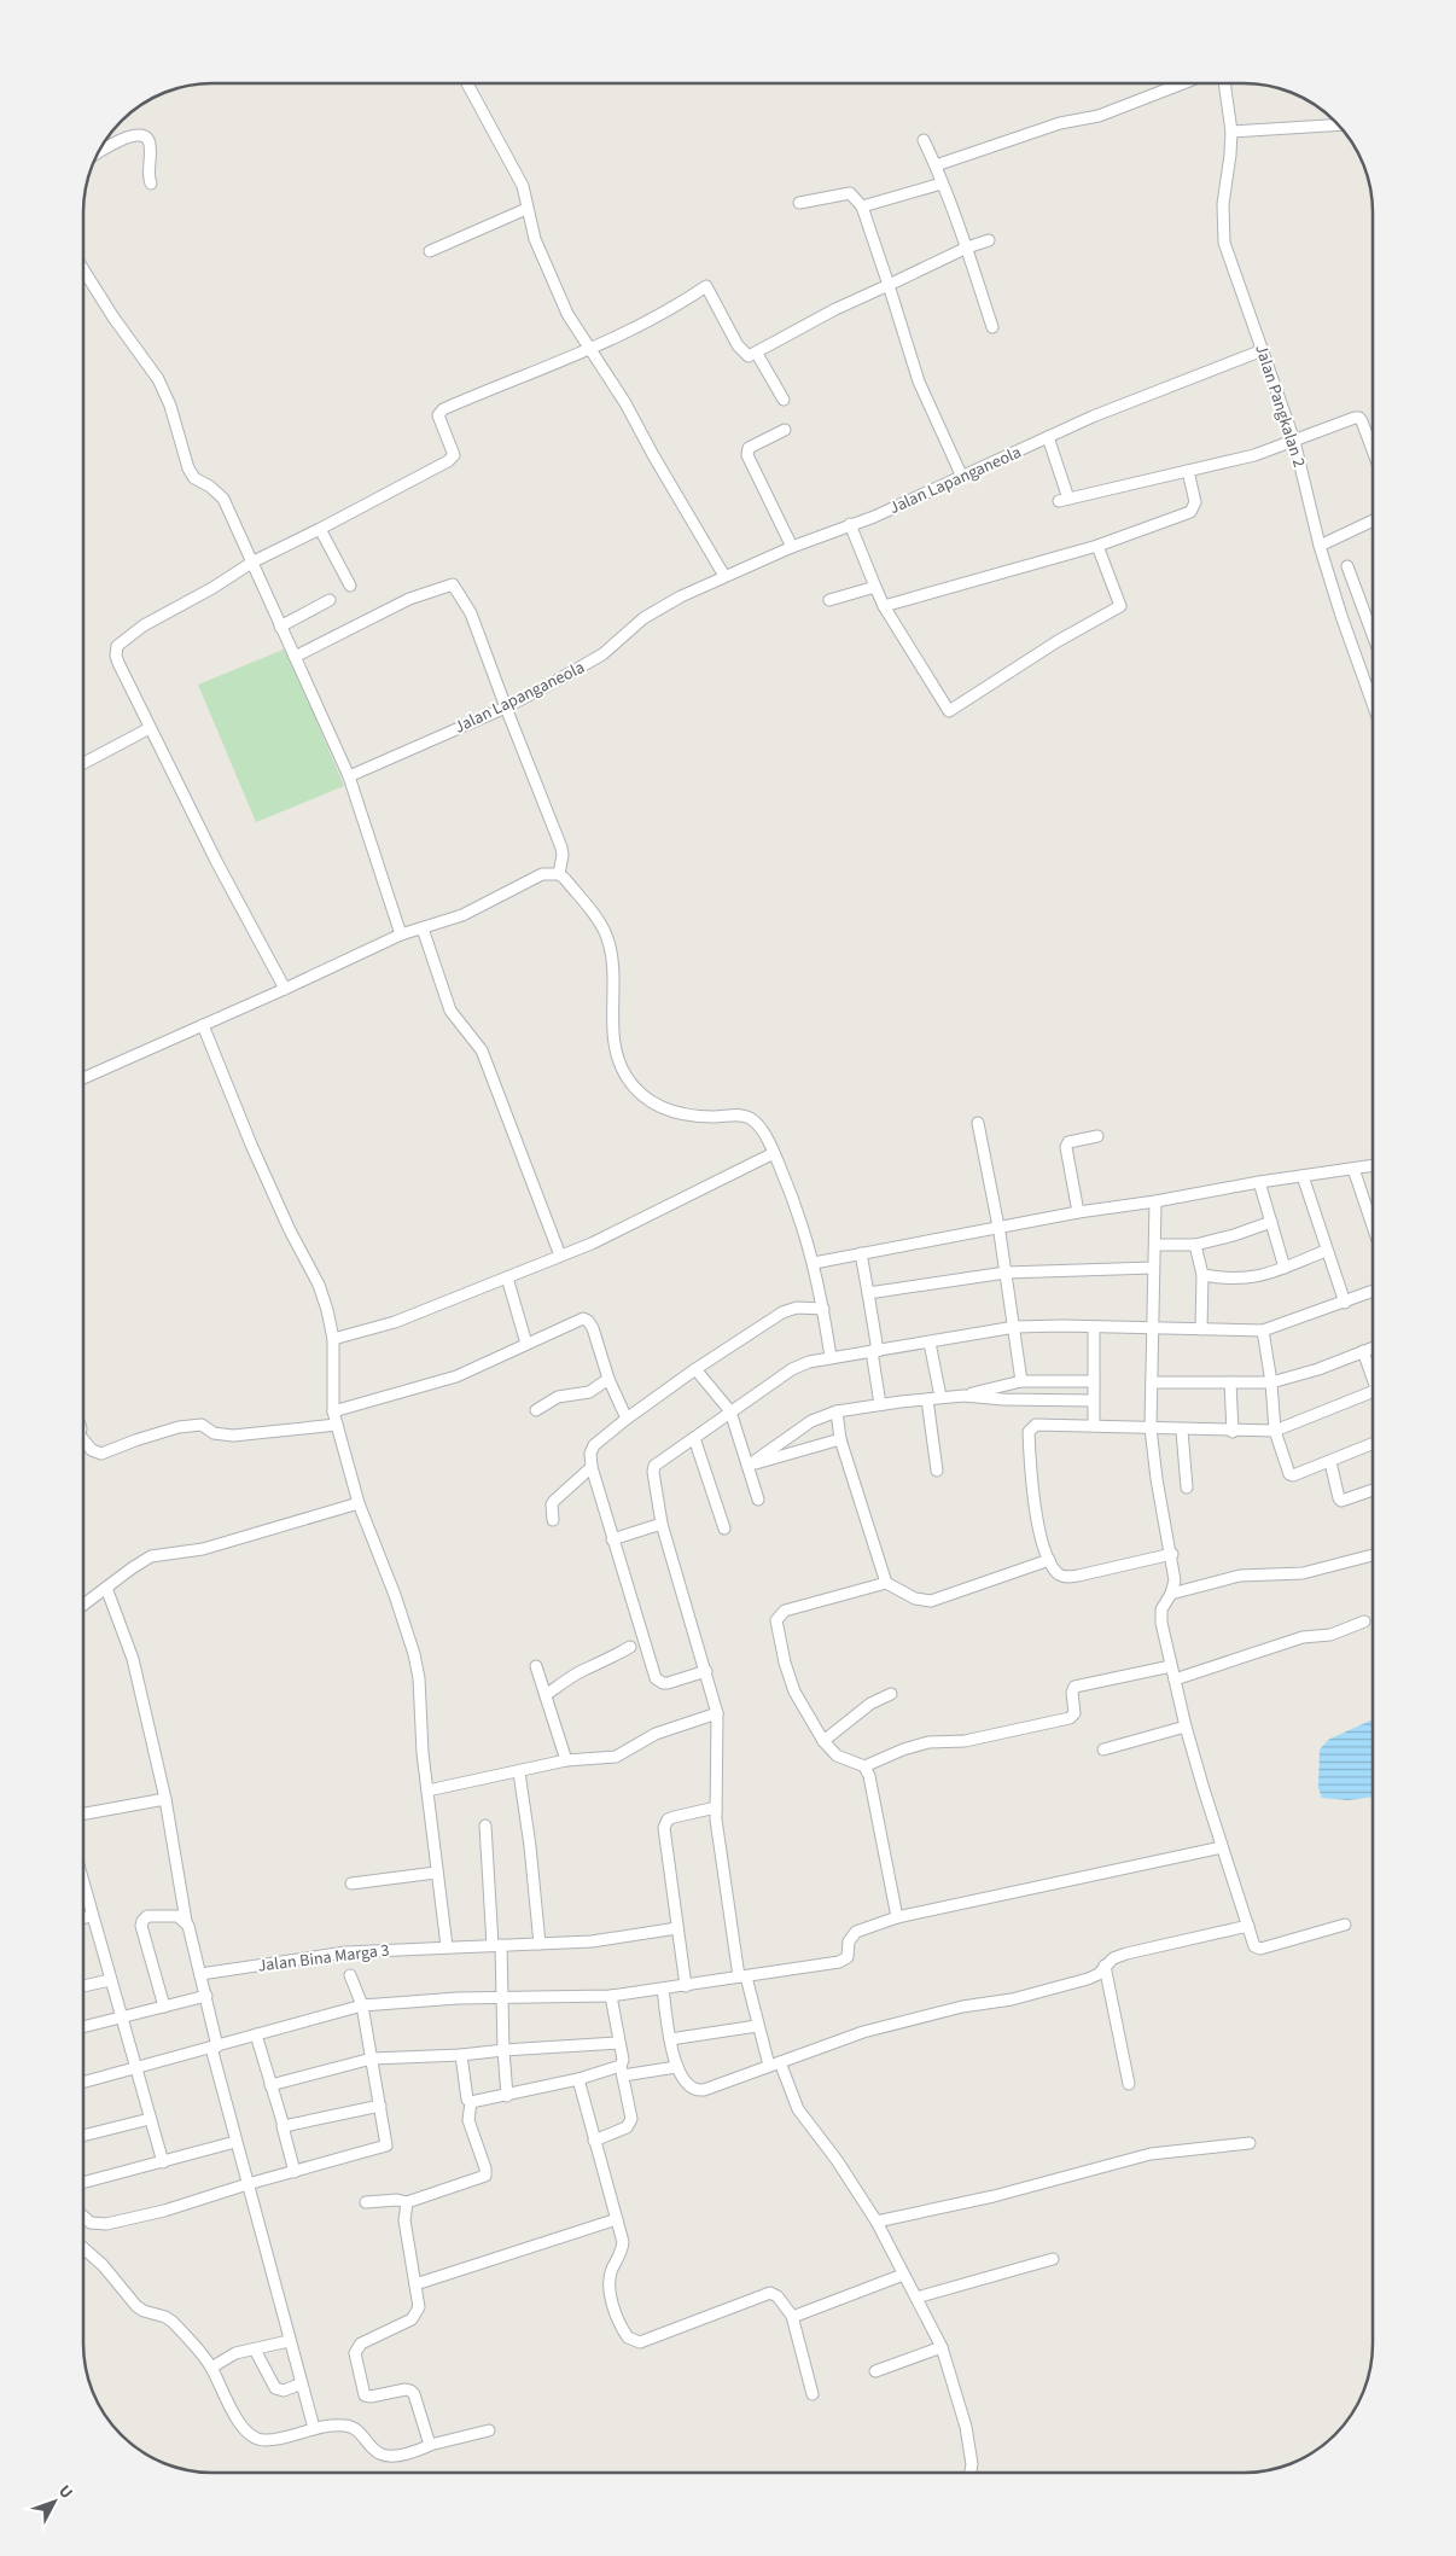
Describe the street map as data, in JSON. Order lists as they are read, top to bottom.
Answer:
{
  "streets": {
    "street": ["Jalan Pangkalan 2", "Jalan Lapanganeola", "Jalan Bina Marga 3"]
  },
  "crossings": [
    ["Jalan Pangkalan 2", "Jalan Lapanganeola"]
  ],
  "north": "top right"
}
